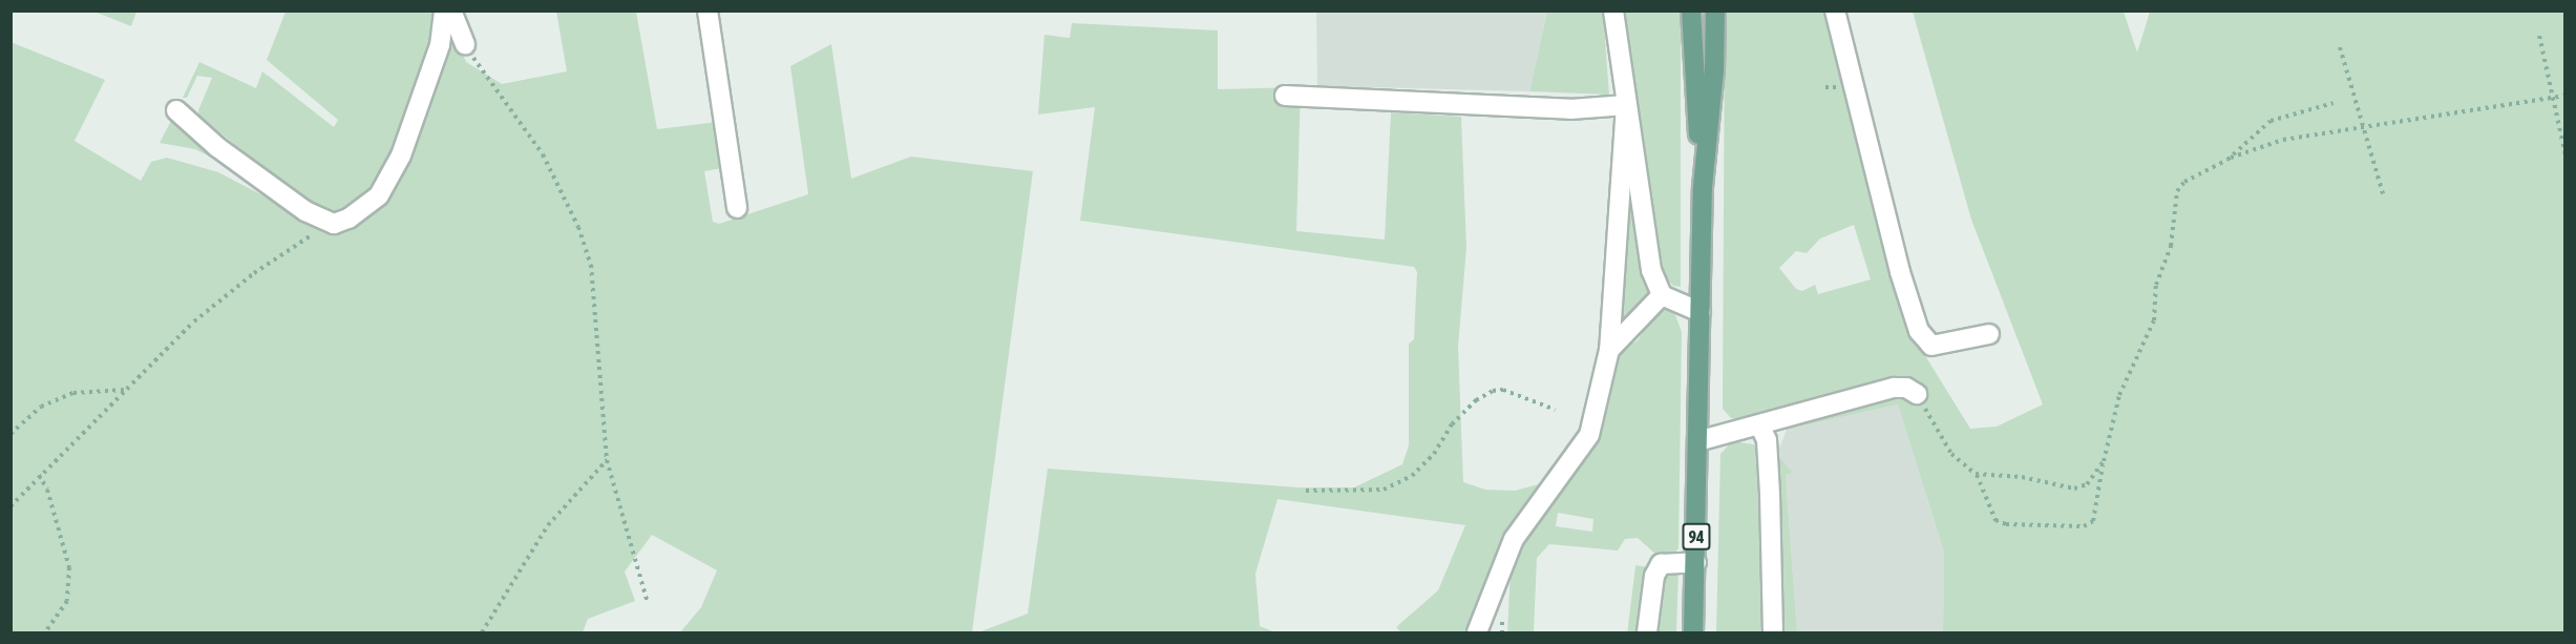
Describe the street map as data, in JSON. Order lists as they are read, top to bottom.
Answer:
{
  "streets": {
    "main road": ["94"]
  }
}
